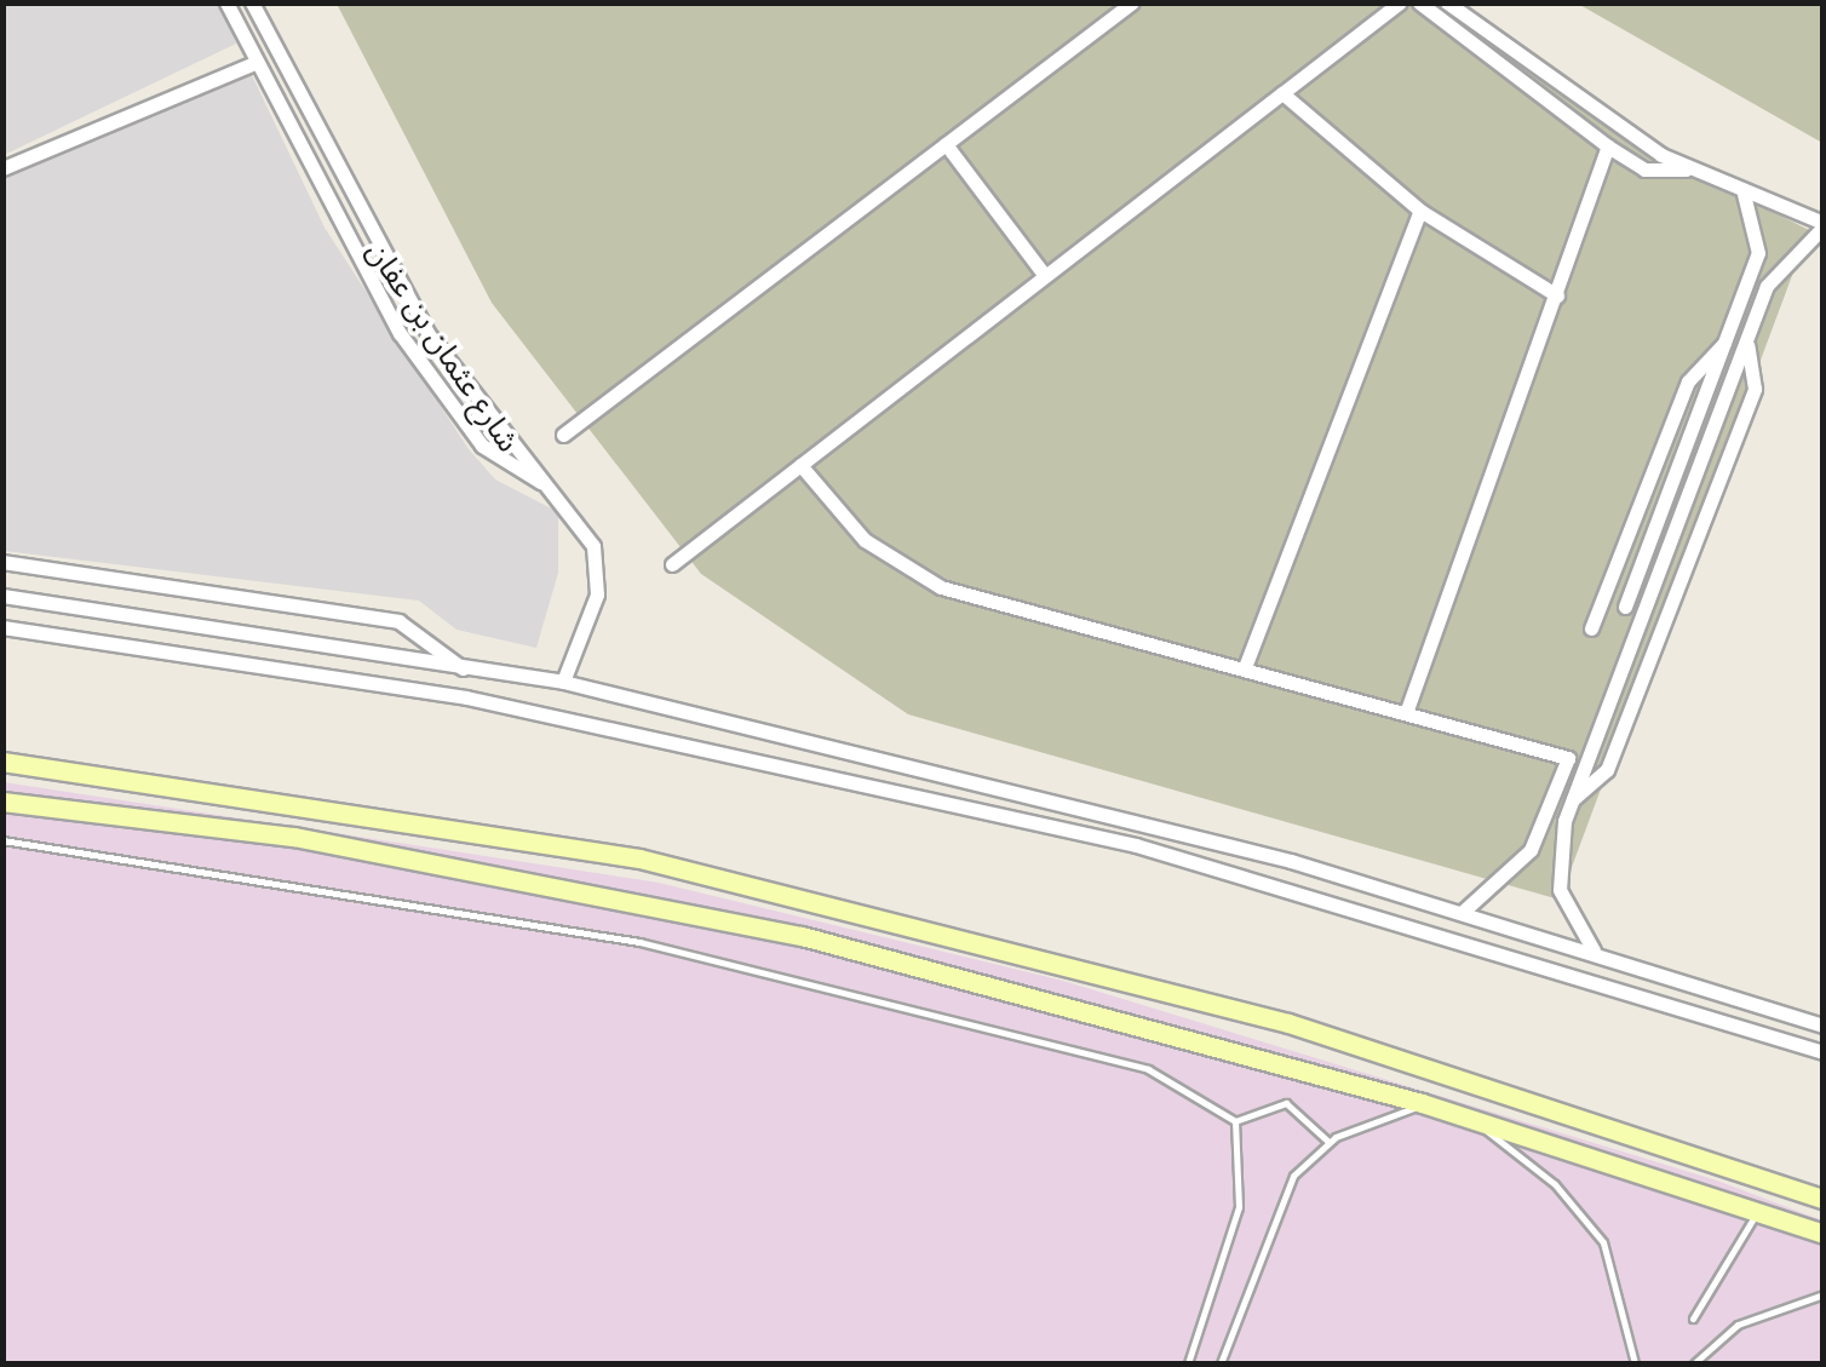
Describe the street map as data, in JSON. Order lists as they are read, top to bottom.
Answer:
{
  "streets": {
    "street": ["شارع عثمان بن عفان"]
  }
}
